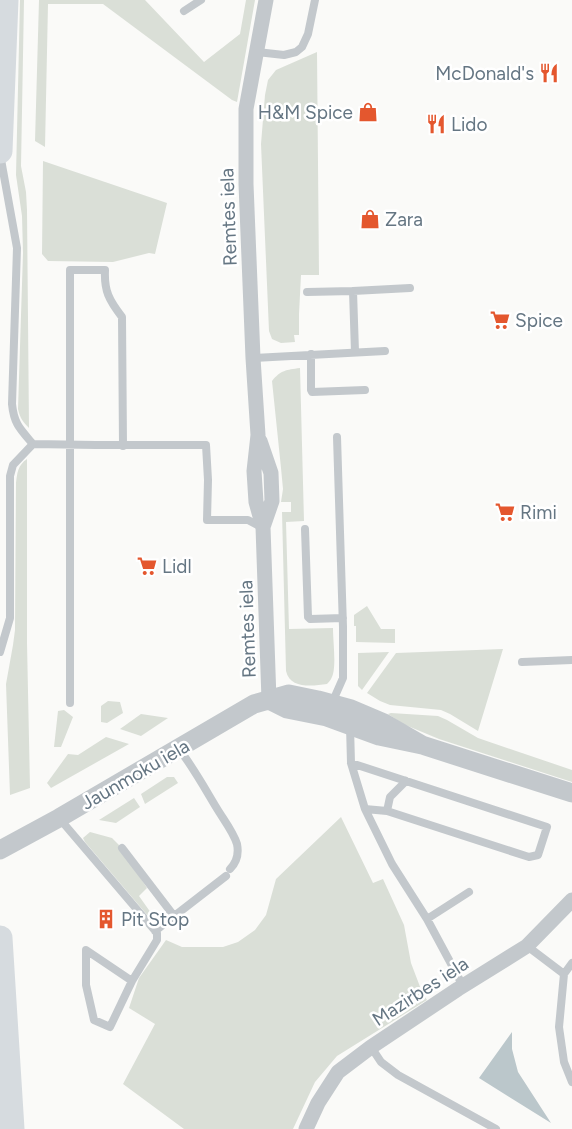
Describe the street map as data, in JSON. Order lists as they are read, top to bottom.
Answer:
{
  "streets": {
    "street": ["Remtes iela", "Jaunmoku iela", "Mazirbes iela"]
  },
  "crossings": [
    ["Remtes iela", "Jaunmoku iela"]
  ],
  "places": {
    "restaurant": ["McDonald's", "Lido"],
    "shop": ["H&M Spice", "Zara"],
    "supermarket": ["Spice", "Rimi", "Lidl"],
    "building": ["Pit Stop"]
  }
}
